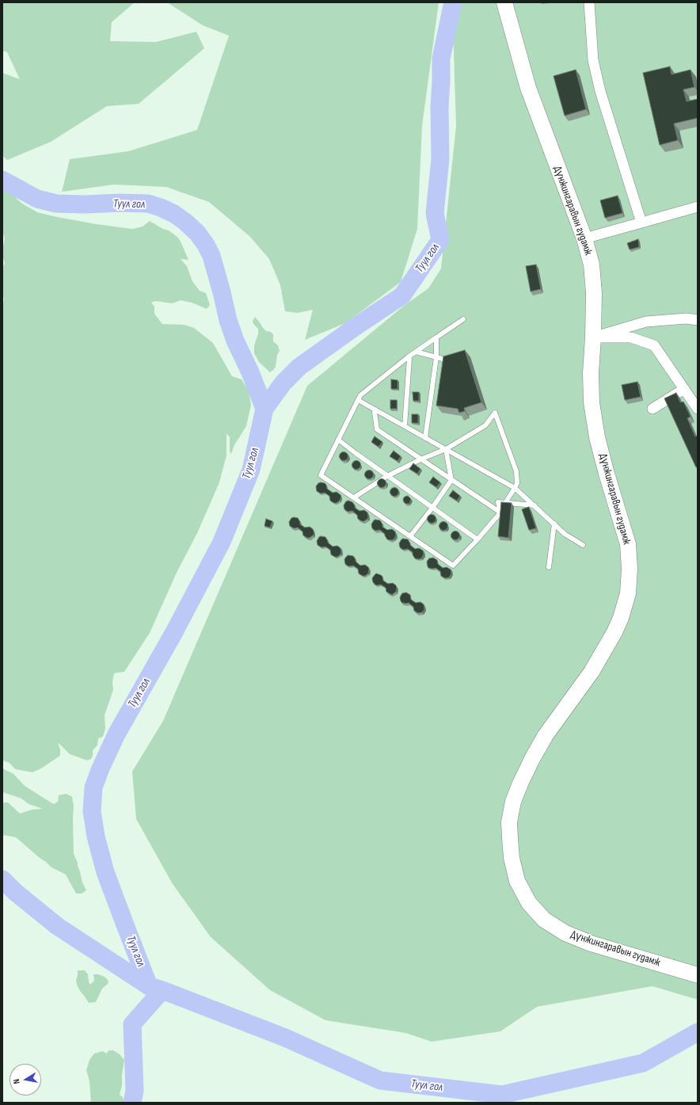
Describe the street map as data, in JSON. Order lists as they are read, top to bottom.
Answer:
{
  "streets": {
    "main road": ["Дүнжингаравын гудамж"]
  },
  "water": ["Туул гол"],
  "north": "left"
}
